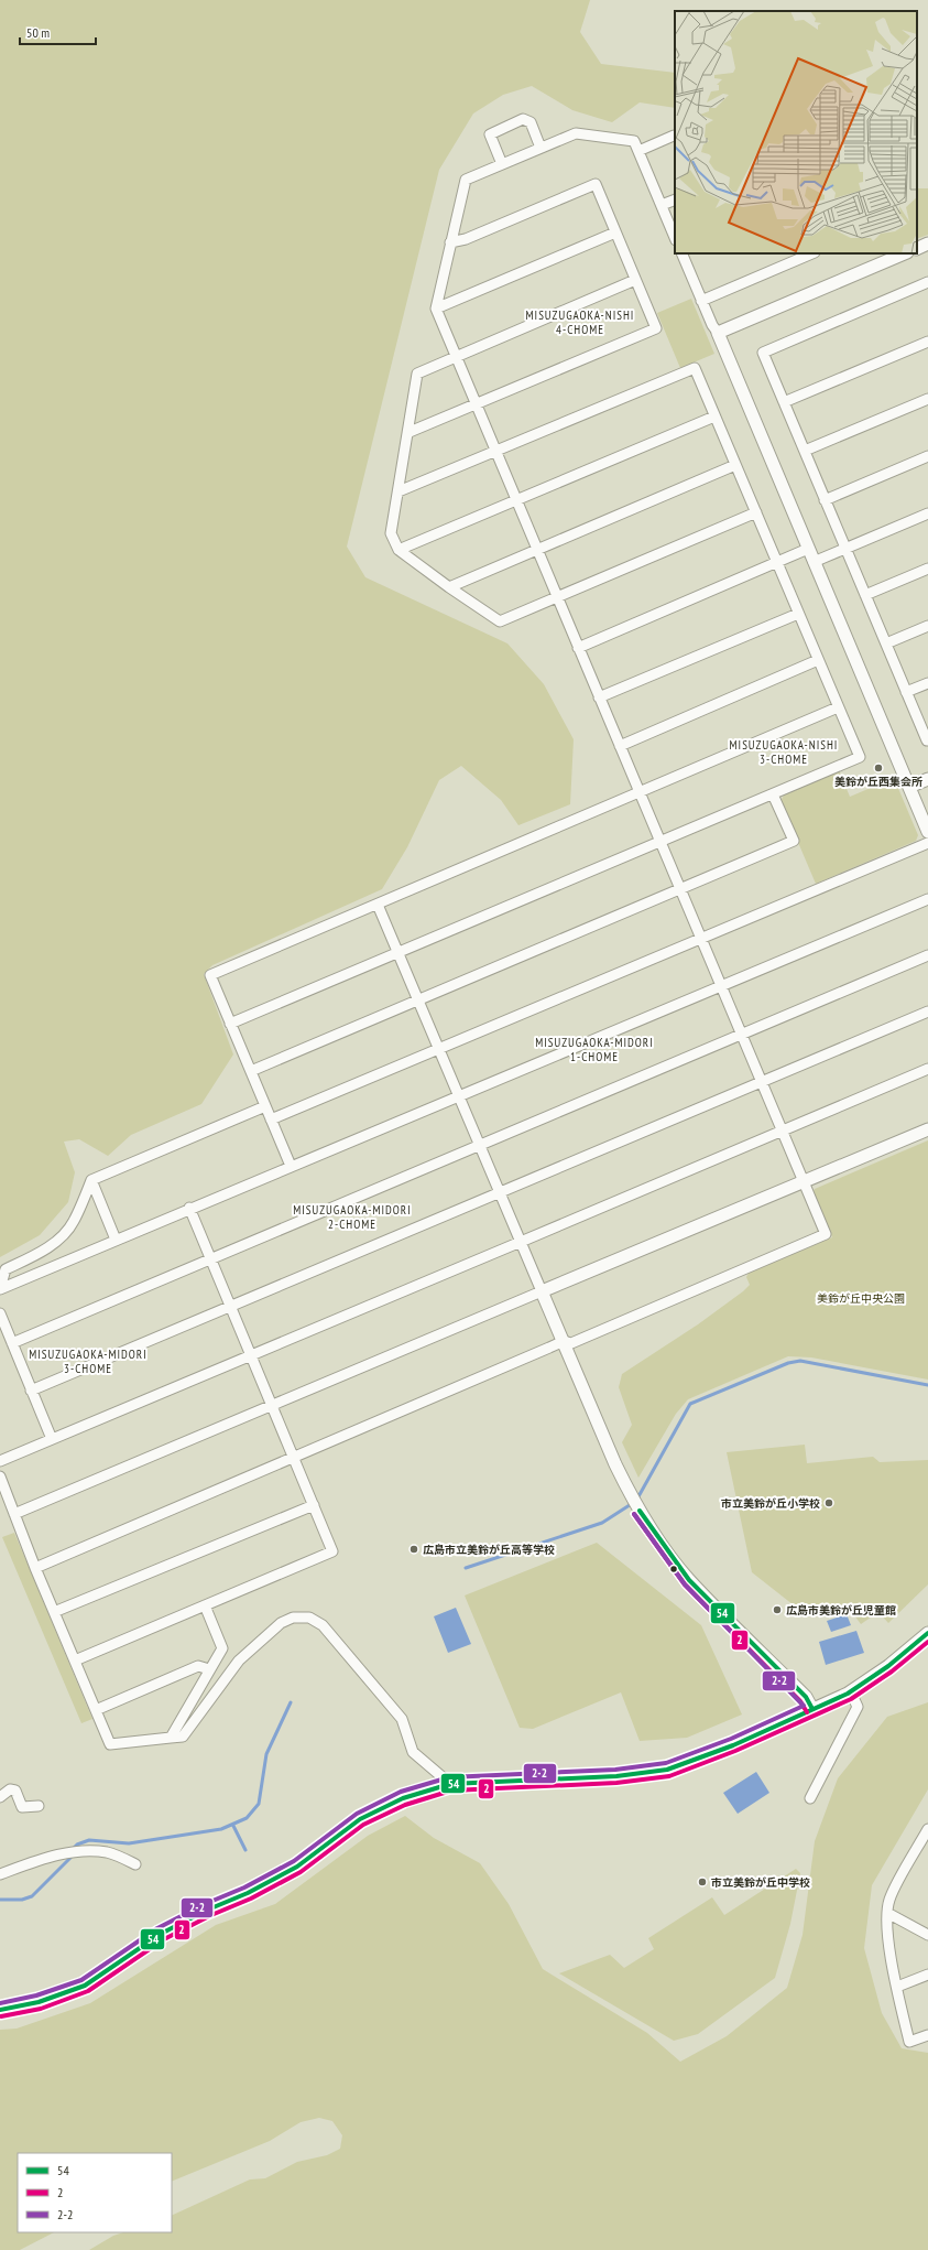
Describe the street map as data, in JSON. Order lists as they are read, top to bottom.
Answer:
{
  "districts": [
    "MISUZUGAOKA-NISHI 4-CHOME",
    "MISUZUGAOKA-NISHI 3-CHOME",
    "MISUZUGAOKA-MIDORI 1-CHOME",
    "MISUZUGAOKA-MIDORI 2-CHOME",
    "MISUZUGAOKA-MIDORI 3-CHOME"
  ],
  "parks": ["美鈴が丘中央公園"],
  "places": [
    "美鈴が丘西集会所",
    "市立美鈴が丘小学校",
    "広島市立美鈴が丘高等学校",
    "広島市美鈴が丘児童館",
    "市立美鈴が丘中学校"
  ],
  "lines": ["transit line 54", "transit line 2", "transit line 2-2"],
  "legend": ["54", "2", "2-2"],
  "scale_bar": "50 m"
}
